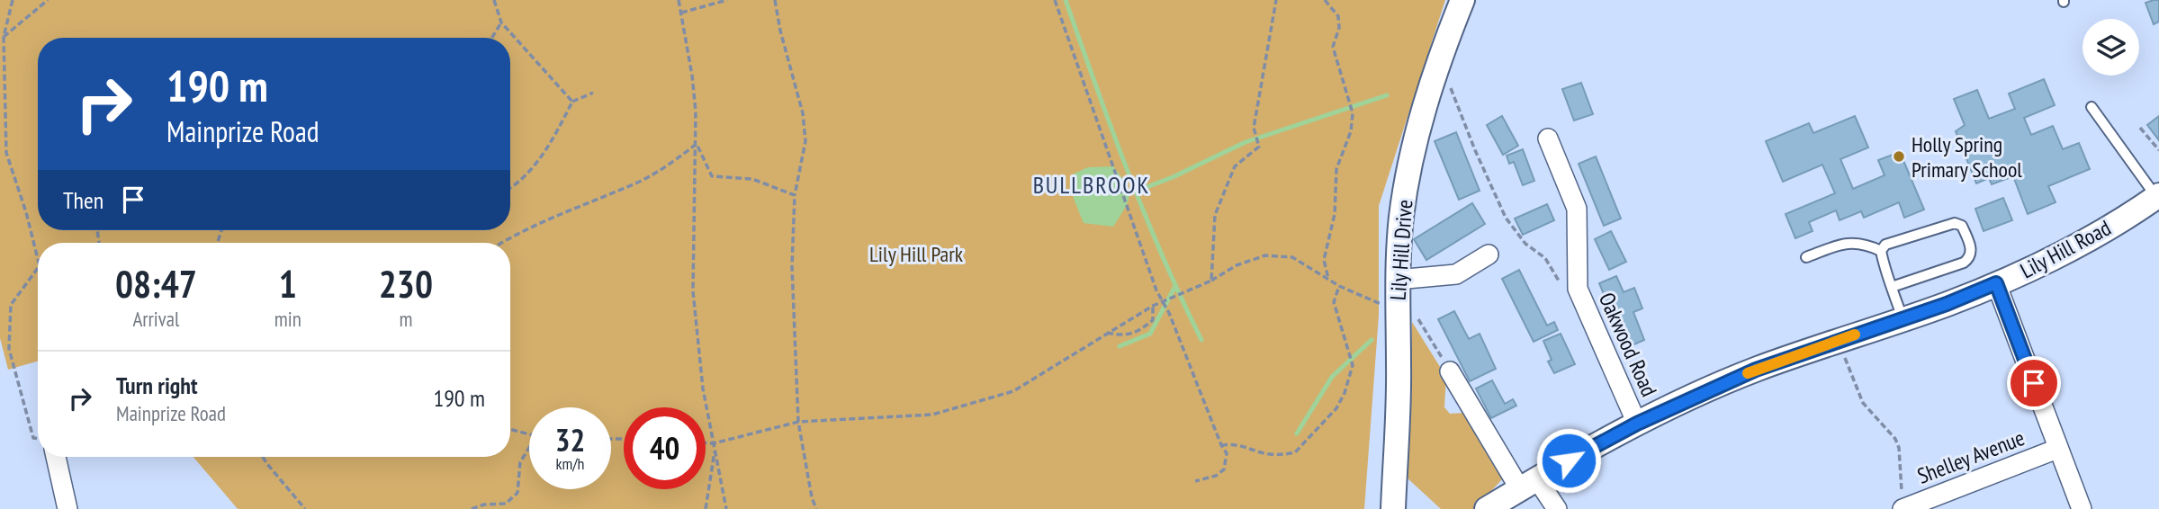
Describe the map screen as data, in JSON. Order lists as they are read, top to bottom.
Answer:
{
  "streets": {
    "street": [
      "Lily Hill Road",
      "Lily Hill Drive",
      "Oakwood Road",
      "Shelley Avenue"
    ]
  },
  "crossings": [
    ["Lily Hill Road", "Oakwood Road"]
  ],
  "districts": ["BULLBROOK"],
  "parks": ["Lily Hill Park"],
  "places": ["Holly Spring Primary School"],
  "page": {
    "turn": ["190 m", "Mainprize Road"],
    "then": "Then",
    "eta": [
      "08:47",
      "Arrival",
      "1",
      "min",
      "230",
      "m"
    ],
    "list": [
      {
        "name": "Turn right",
        "note": "Mainprize Road",
        "value": "190 m"
      }
    ],
    "speed": "32 km/h",
    "limit": "40"
  }
}
